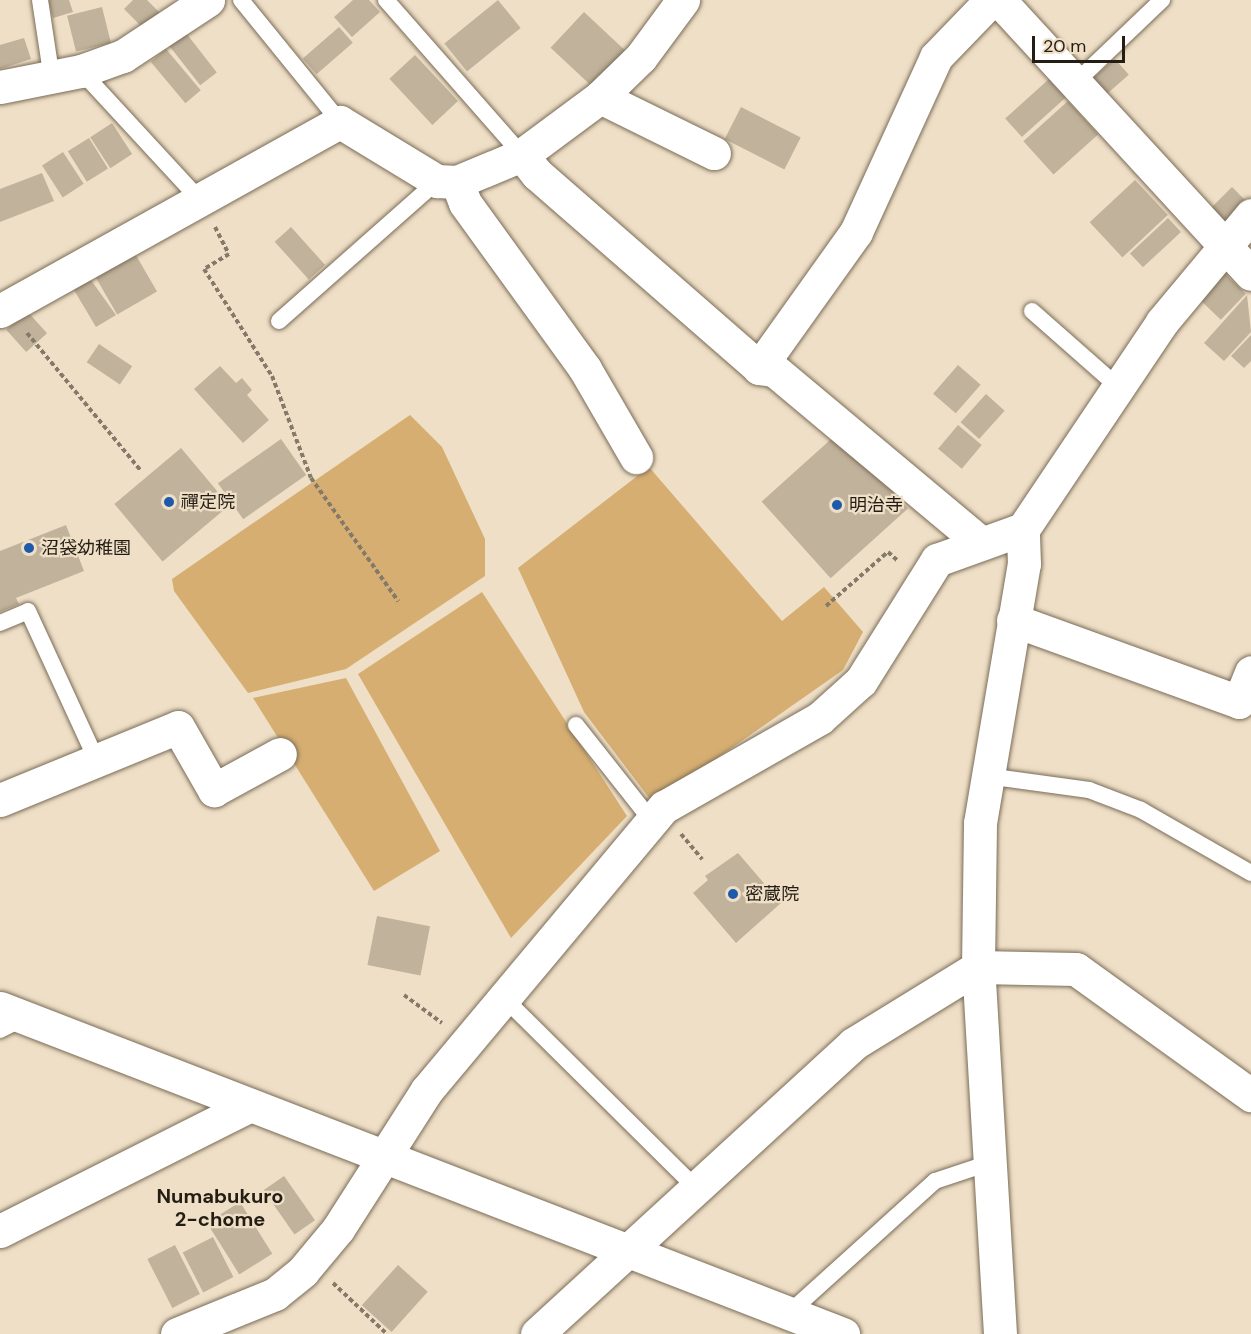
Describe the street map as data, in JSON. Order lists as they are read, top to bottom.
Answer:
{
  "districts": ["Numabukuro 2-chome"],
  "places": [
    "禪定院",
    "明治寺",
    "沼袋幼稚園",
    "密蔵院"
  ],
  "scale_bar": "20 m"
}
